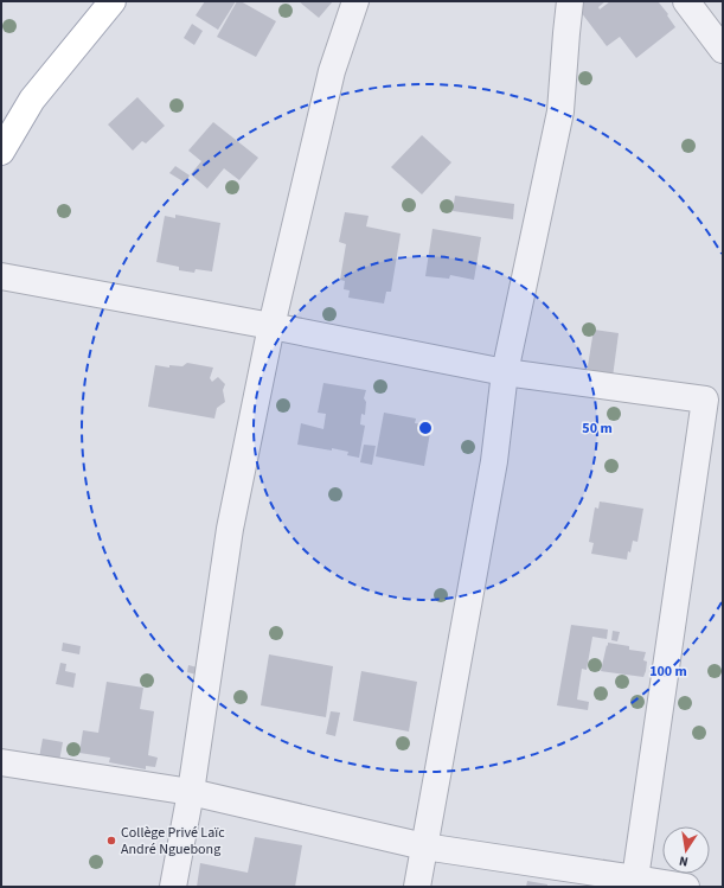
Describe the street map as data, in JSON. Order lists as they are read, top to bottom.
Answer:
{
  "places": ["Collège Privé Laïc André Nguebong"],
  "north": "bottom",
  "rings": ["50 m", "100 m"]
}
